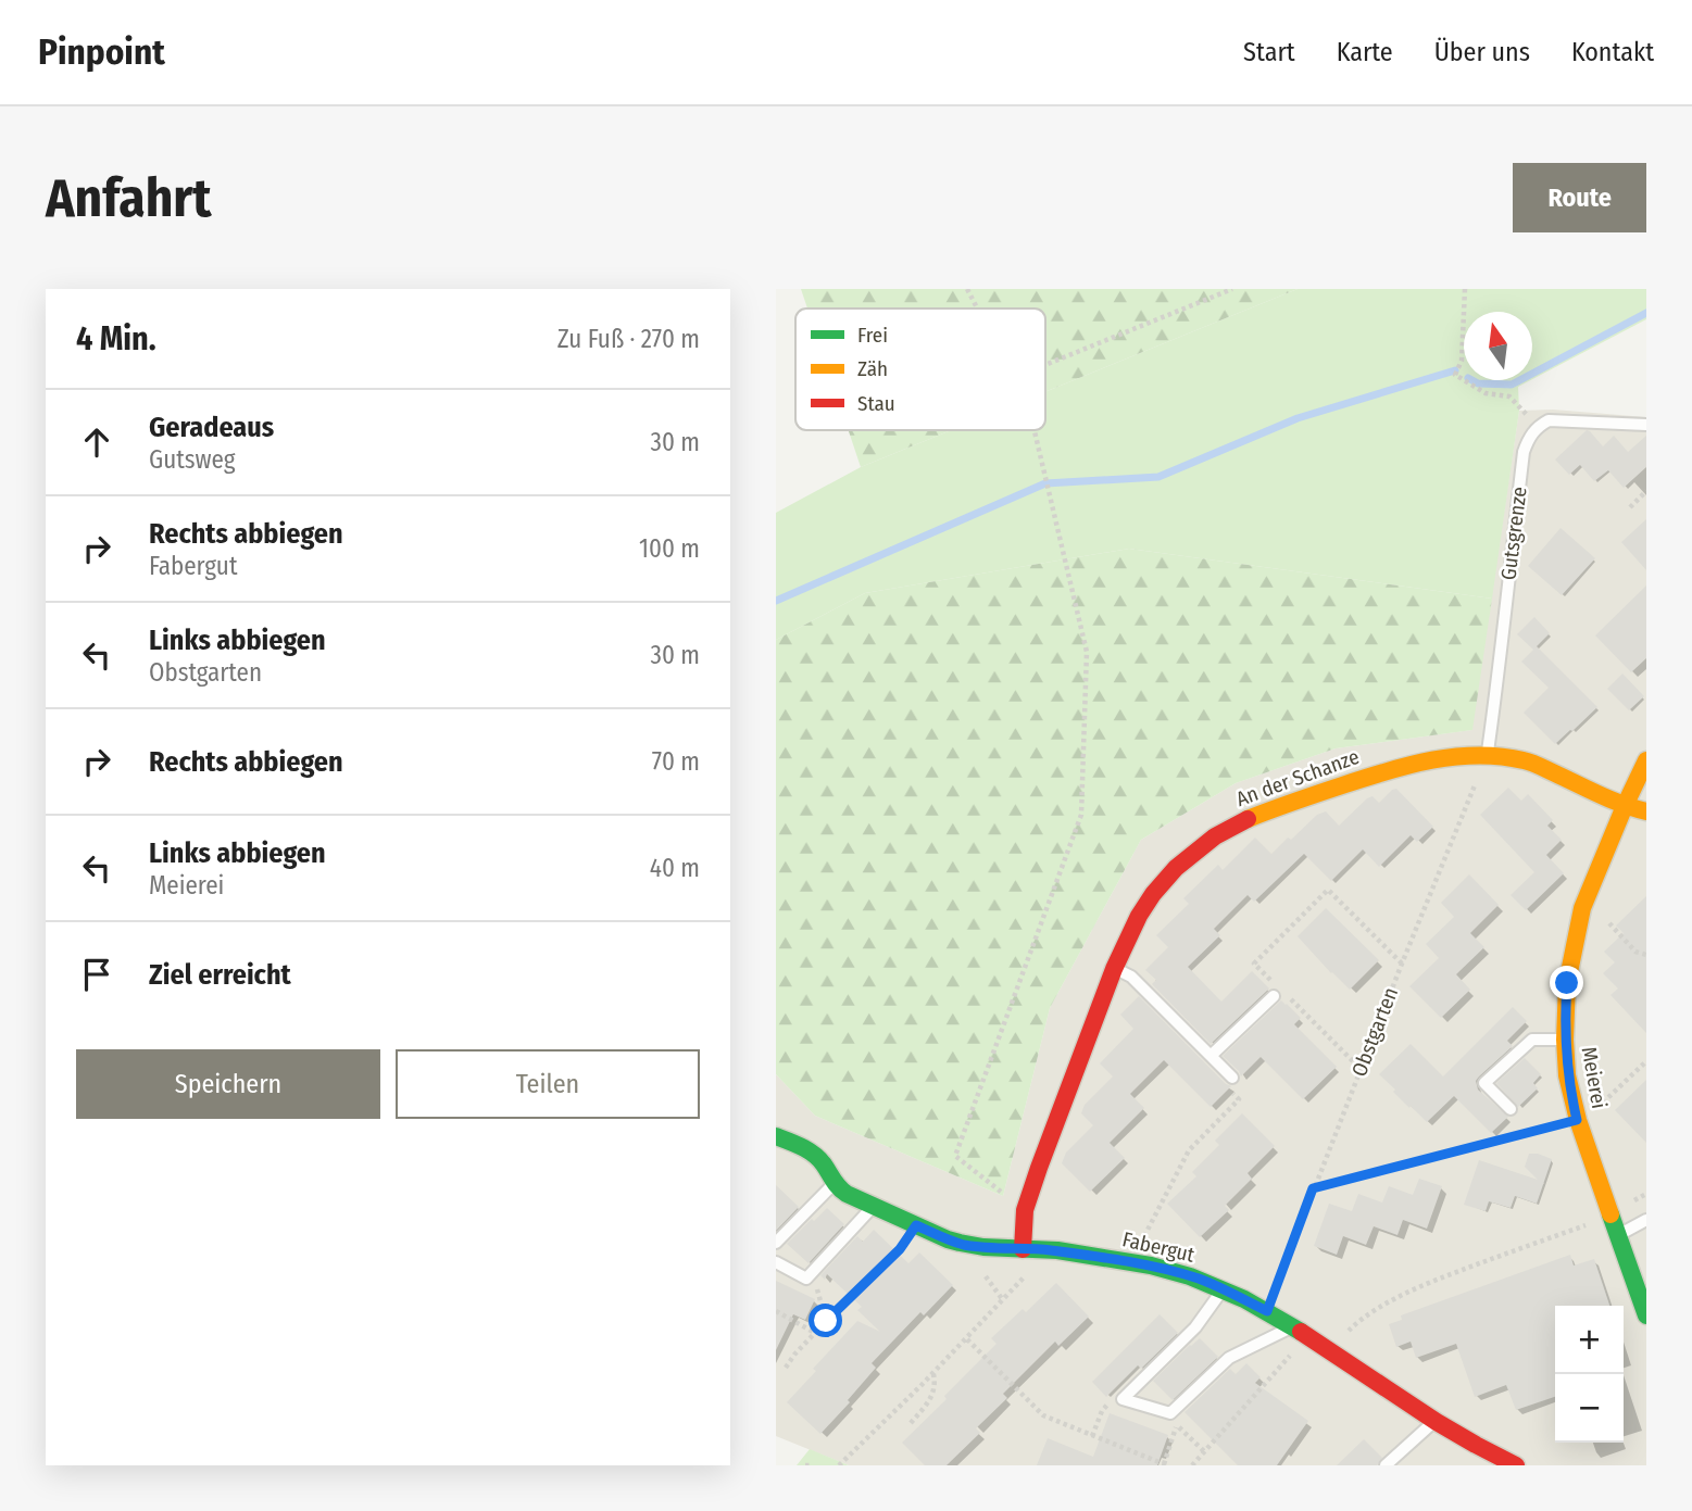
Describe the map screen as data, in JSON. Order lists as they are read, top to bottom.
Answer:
{
  "streets": {
    "street": ["An der Schanze", "Meierei", "Fabergut"],
    "lane": ["Gutsgrenze"],
    "path": ["Obstgarten"]
  },
  "crossings": [
    ["Gutsgrenze", "An der Schanze"],
    ["Gutsgrenze", "Obstgarten"],
    ["An der Schanze", "Obstgarten"],
    ["An der Schanze", "Meierei"],
    ["An der Schanze", "Fabergut"],
    ["Obstgarten", "Fabergut"]
  ],
  "legend": ["Frei", "Zäh", "Stau"],
  "north": "top",
  "page": {
    "header": "Pinpoint",
    "nav": [
      "Start",
      "Karte",
      "Über uns",
      "Kontakt"
    ],
    "buttons": [
      "Route",
      ["Speichern", "Teilen"]
    ],
    "title": "Anfahrt",
    "heading": ["4 Min.", "Zu Fuß · 270 m"],
    "list": [
      ["Geradeaus", "Gutsweg", "30 m"],
      ["Rechts abbiegen", "Fabergut", "100 m"],
      ["Links abbiegen", "Obstgarten", "30 m"],
      ["Rechts abbiegen", "70 m"],
      ["Links abbiegen", "Meierei", "40 m"],
      "Ziel erreicht"
    ],
    "map_buttons": ["+", "−"]
  }
}
